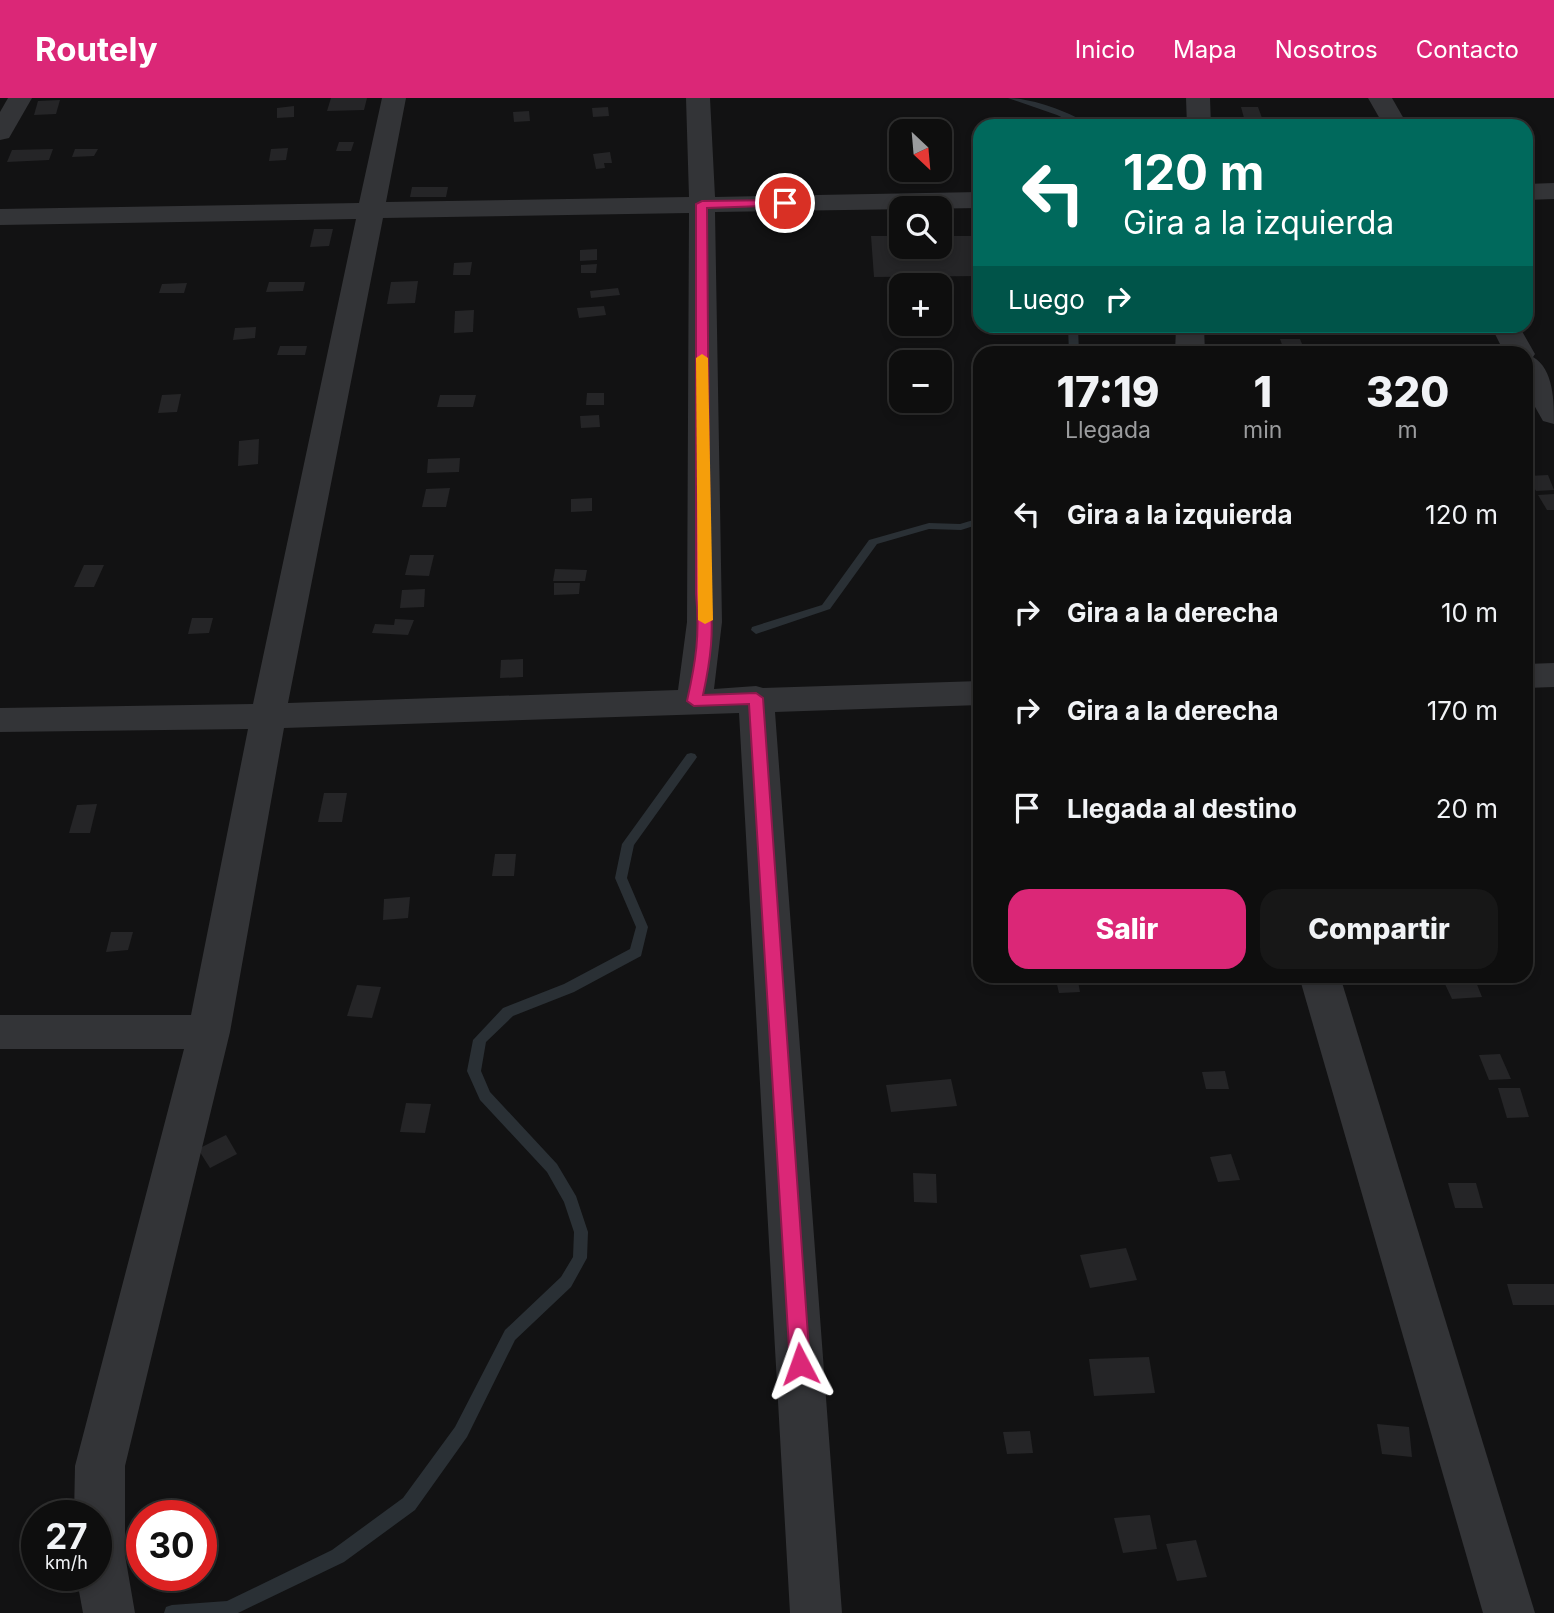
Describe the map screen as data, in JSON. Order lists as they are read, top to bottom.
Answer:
{
  "north": "bottom right",
  "page": {
    "header": "Routely",
    "nav": [
      "Inicio",
      "Mapa",
      "Nosotros",
      "Contacto"
    ],
    "map_buttons": ["+", "−"],
    "turn": ["120 m", "Gira a la izquierda"],
    "then": "Luego",
    "eta": [
      "17:19",
      "Llegada",
      "1",
      "min",
      "320",
      "m"
    ],
    "list": [
      {
        "name": "Gira a la izquierda",
        "value": "120 m"
      },
      {
        "name": "Gira a la derecha",
        "value": "10 m"
      },
      {
        "name": "Gira a la derecha",
        "value": "170 m"
      },
      {
        "name": "Llegada al destino",
        "value": "20 m"
      }
    ],
    "buttons": ["Salir", "Compartir"],
    "speed": "27 km/h",
    "limit": "30"
  }
}
